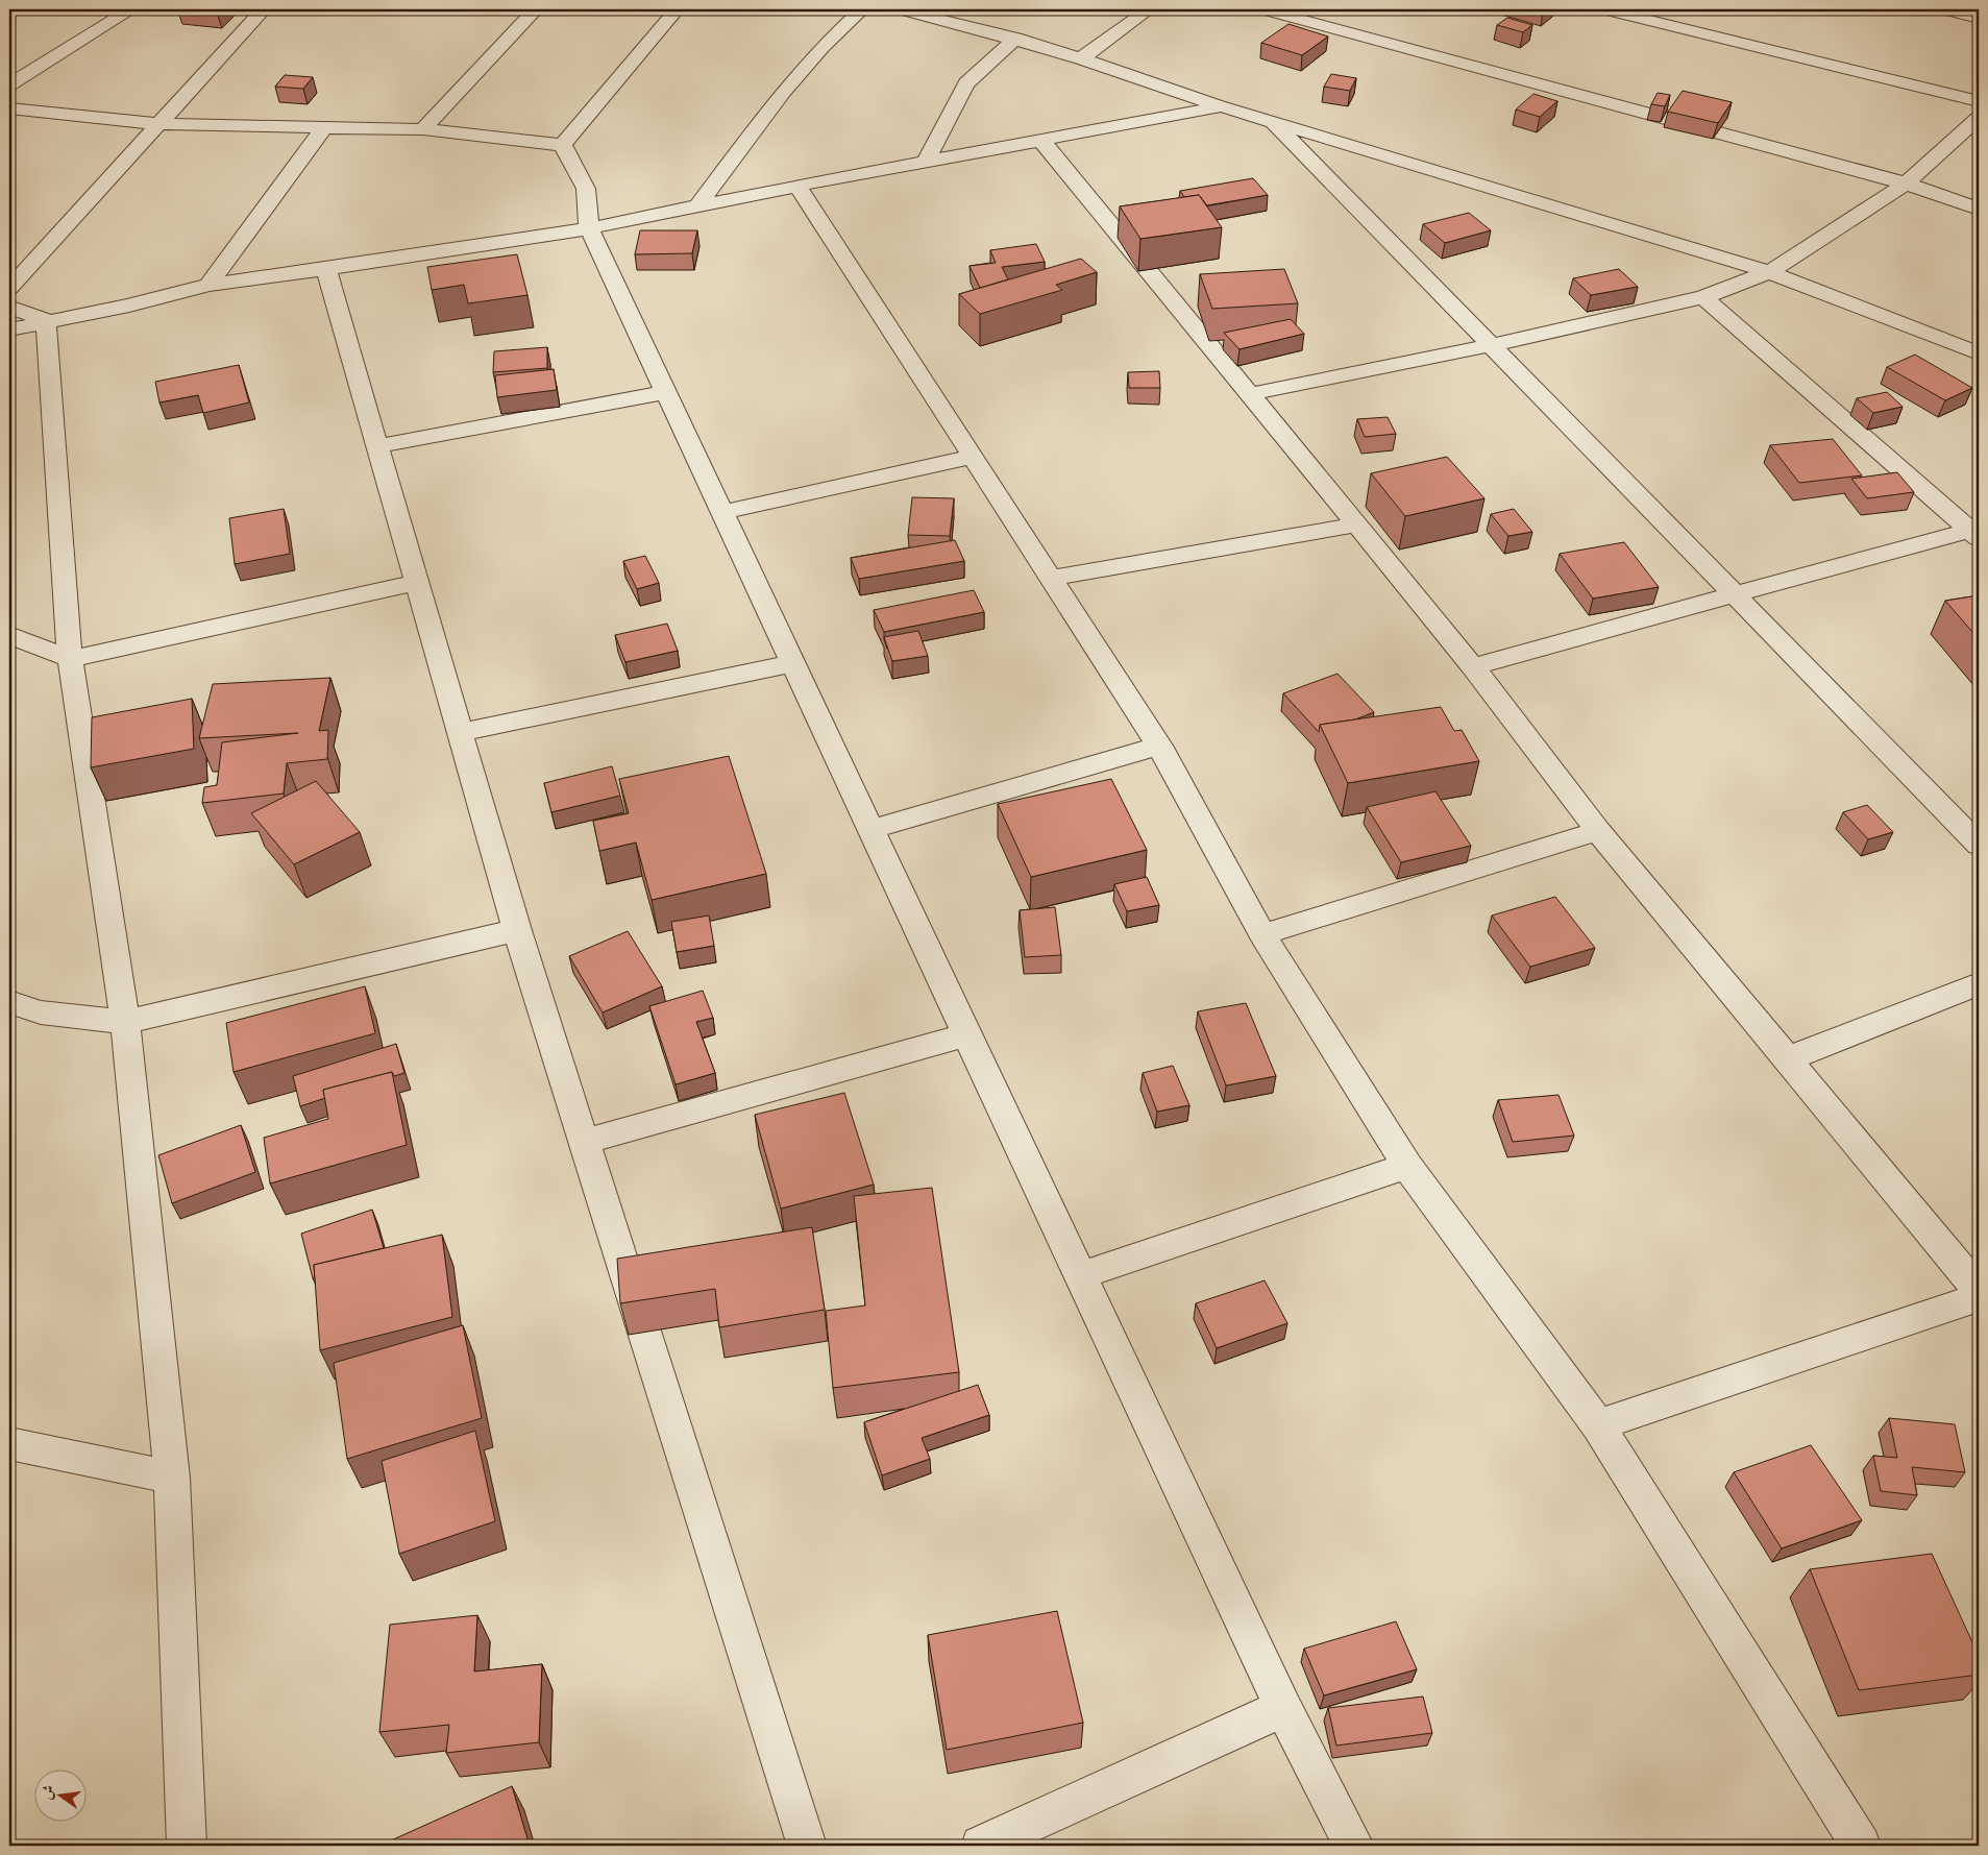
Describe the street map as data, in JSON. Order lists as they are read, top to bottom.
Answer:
{
  "north": "left"
}
